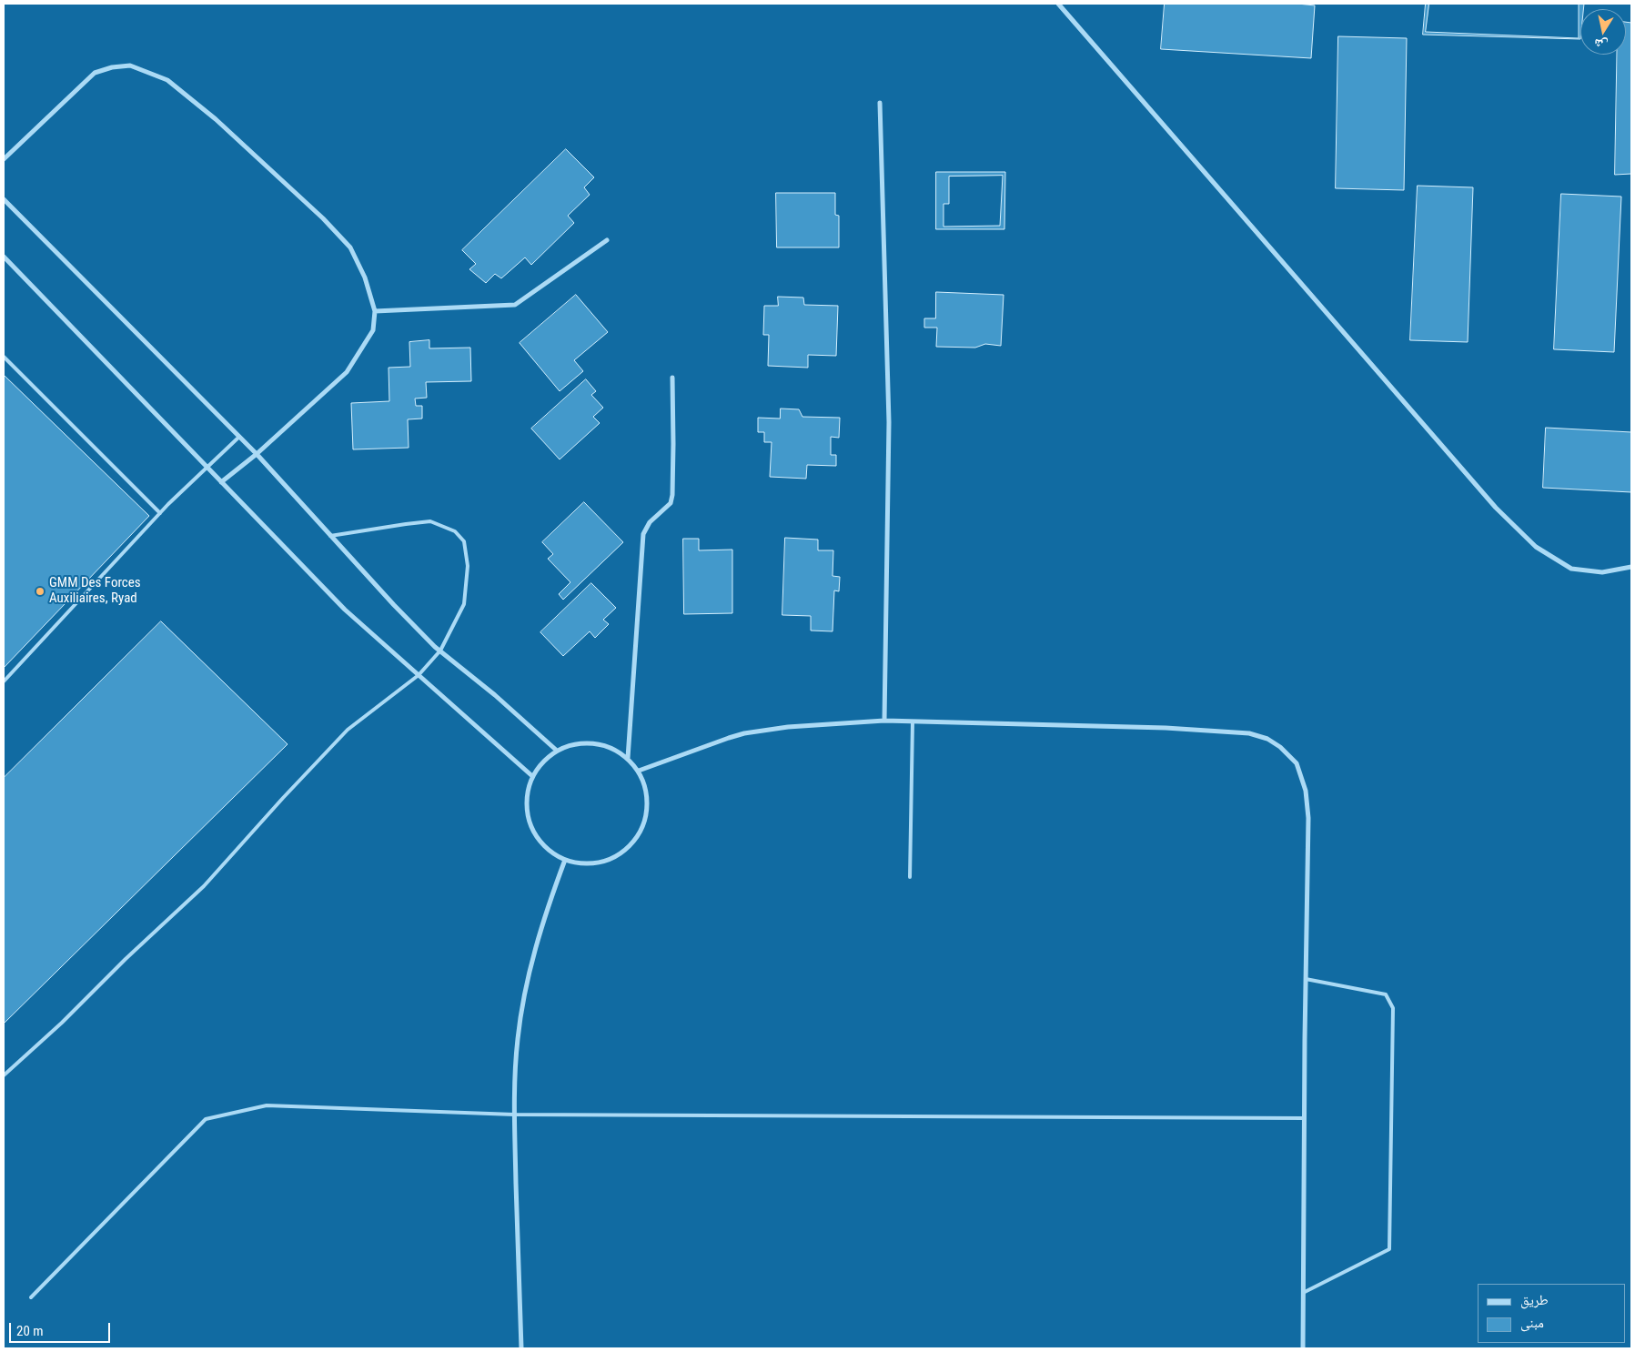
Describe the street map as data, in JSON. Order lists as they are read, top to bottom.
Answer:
{
  "places": ["GMM Des Forces Auxiliaires, Ryad"],
  "legend": ["طريق", "مبنى"],
  "scale_bar": "20 m",
  "north": "bottom"
}
